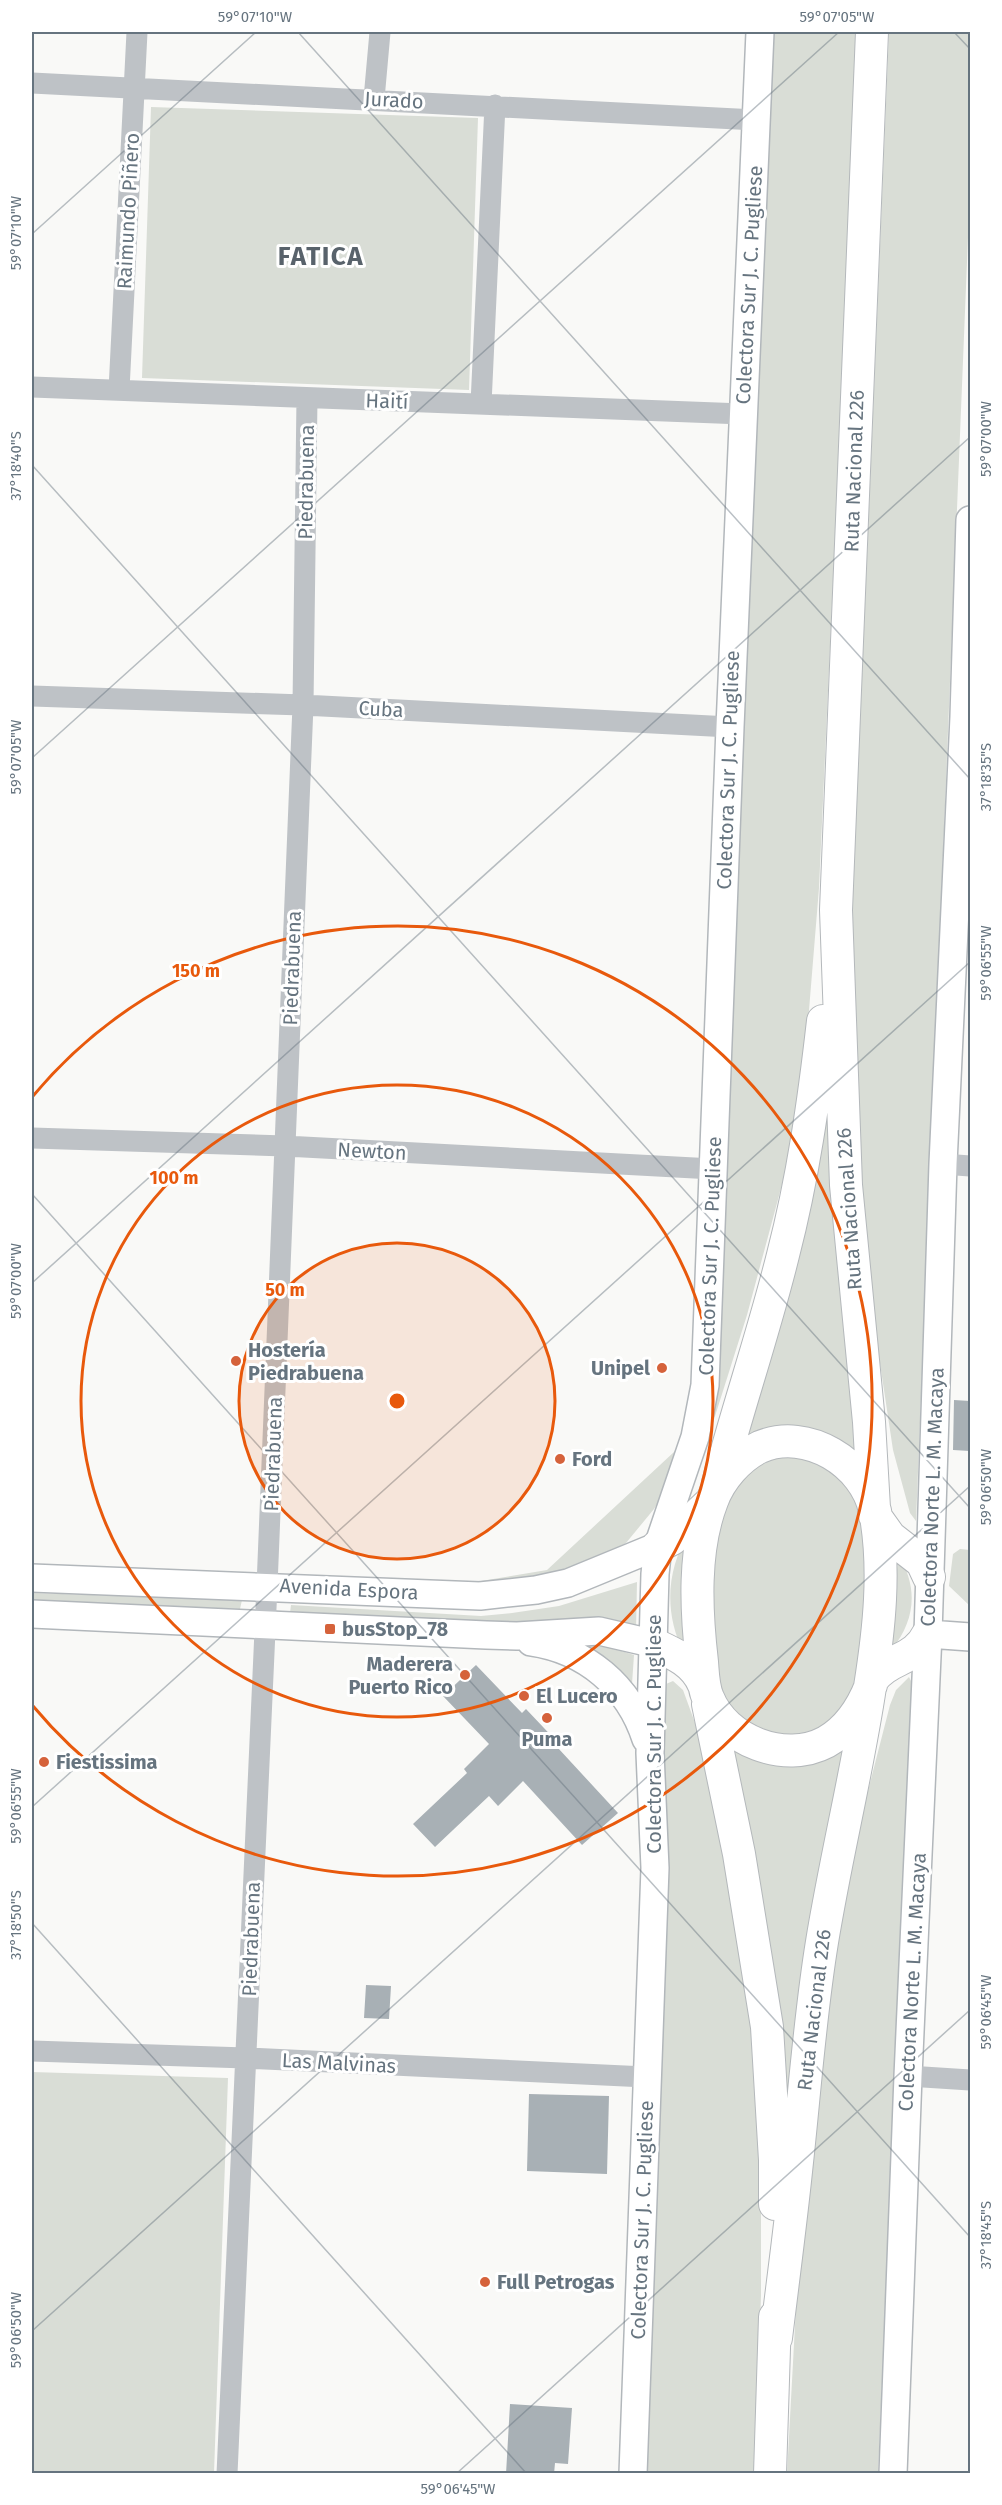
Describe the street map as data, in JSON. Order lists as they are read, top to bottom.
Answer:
{
  "streets": {
    "highway": ["Ruta Nacional 226"],
    "main road": ["Colectora Sur J. C. Pugliese", "Colectora Norte L. M. Macaya", "Avenida Espora"],
    "street": [
      "Jurado",
      "Raimundo Piñero",
      "Haití",
      "Piedrabuena",
      "Cuba",
      "Newton",
      "Las Malvinas"
    ]
  },
  "crossings": [
    ["Jurado", "Raimundo Piñero"],
    ["Jurado", "Colectora Sur J. C. Pugliese"],
    ["Raimundo Piñero", "Haití"],
    ["Colectora Sur J. C. Pugliese", "Haití"],
    ["Colectora Sur J. C. Pugliese", "Cuba"],
    ["Colectora Sur J. C. Pugliese", "Newton"],
    ["Colectora Sur J. C. Pugliese", "Avenida Espora"],
    ["Colectora Sur J. C. Pugliese", "Las Malvinas"],
    ["Haití", "Piedrabuena"],
    ["Piedrabuena", "Cuba"],
    ["Piedrabuena", "Newton"],
    ["Piedrabuena", "Avenida Espora"],
    ["Piedrabuena", "Las Malvinas"]
  ],
  "districts": ["FATICA"],
  "places": {
    "other": [
      "Hostería Piedrabuena",
      "Unipel",
      "Ford",
      "Maderera Puerto Rico",
      "El Lucero",
      "Puma",
      "Fiestissima",
      "Full Petrogas"
    ],
    "transit": ["busStop_78"]
  },
  "coordinates": [
    "59°07'10\"W",
    "59°07'05\"W",
    "59°07'00\"W",
    "37°18'40\"S",
    "37°18'35\"S",
    "59°06'55\"W",
    "59°06'50\"W",
    "37°18'50\"S",
    "59°06'45\"W",
    "37°18'45\"S"
  ],
  "rings": ["150 m", "100 m", "50 m"]
}
